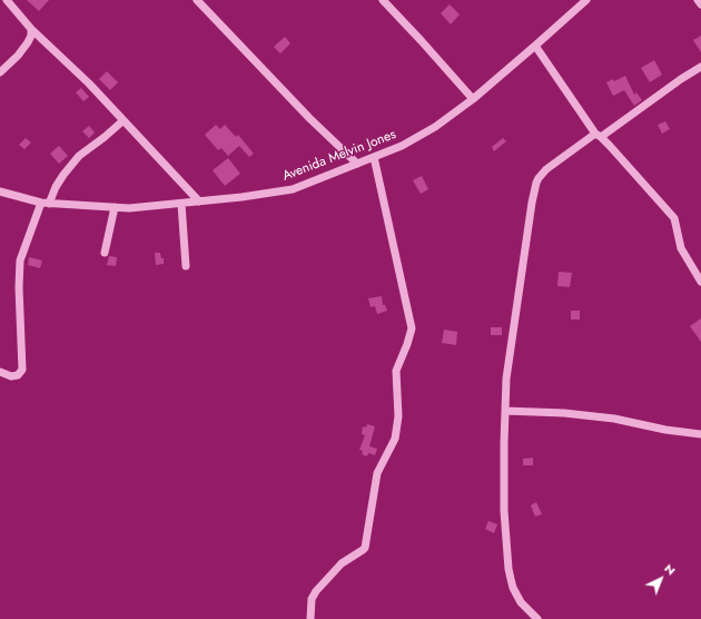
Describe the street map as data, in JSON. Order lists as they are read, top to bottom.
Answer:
{
  "streets": {
    "street": ["Avenida Melvin Jones"]
  },
  "north": "top right"
}
